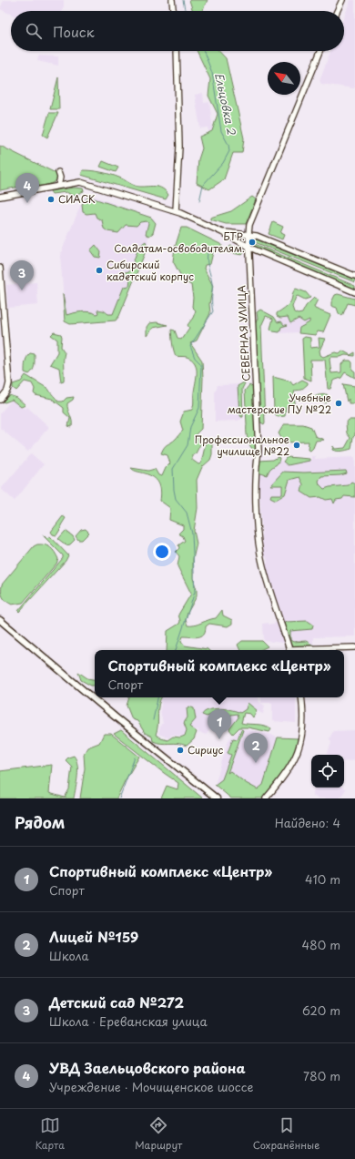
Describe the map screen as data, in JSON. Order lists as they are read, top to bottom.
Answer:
{
  "streets": {
    "main road": ["СЕВЕРНАЯ УЛИЦА"]
  },
  "water": ["Ельцовка 2"],
  "places": [
    "СИАСК",
    "БТР. Солдатам-освободителям.",
    "Сибирский кадетский корпус",
    "Учебные мастерские ПУ №22",
    "Профессиональное училище №22",
    "Сириус"
  ],
  "north": "top left",
  "page": {
    "search": "Поиск",
    "pins": [
      "4",
      "3",
      "1",
      "2"
    ],
    "popup": ["Спортивный комплекс «Центр»", "Спорт"],
    "heading": ["Рядом", "Найдено: 4"],
    "list": [
      {
        "mark": "1",
        "name": "Спортивный комплекс «Центр»",
        "note": "Спорт",
        "value": "410 m"
      },
      {
        "mark": "2",
        "name": "Лицей №159",
        "note": "Школа",
        "value": "480 m"
      },
      {
        "mark": "3",
        "name": "Детский сад №272",
        "note": "Школа · Ереванская улица",
        "value": "620 m"
      },
      {
        "mark": "4",
        "name": "УВД Заельцовского района",
        "note": "Учреждение · Мочищенское шоссе",
        "value": "780 m"
      }
    ],
    "nav": ["Карта", "Маршрут", "Сохранённые"]
  }
}
